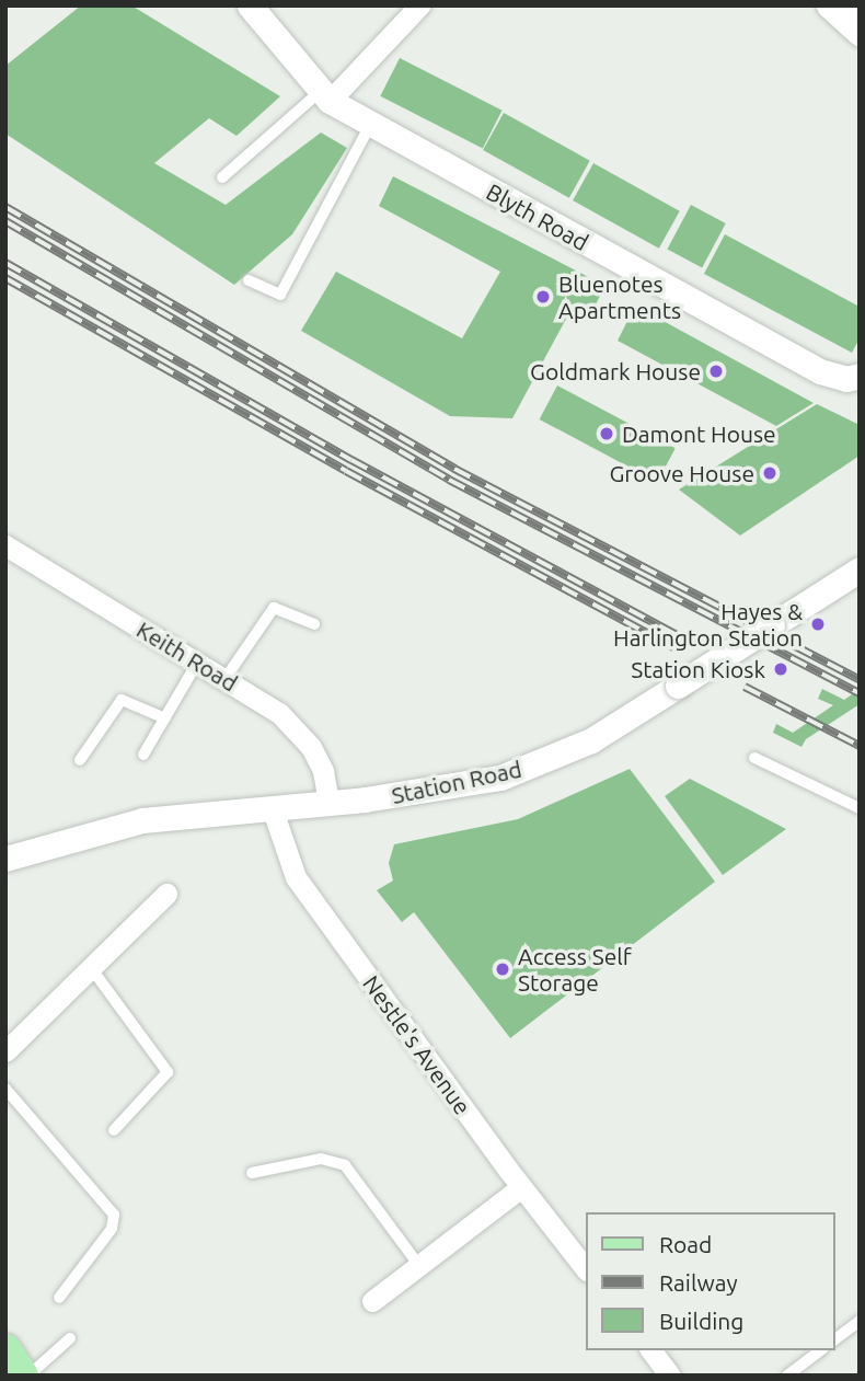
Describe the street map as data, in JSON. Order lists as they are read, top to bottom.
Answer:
{
  "streets": {
    "street": [
      "Blyth Road",
      "Keith Road",
      "Station Road",
      "Nestle's Avenue"
    ]
  },
  "crossings": [
    ["Keith Road", "Station Road"],
    ["Station Road", "Nestle's Avenue"]
  ],
  "places": [
    "Bluenotes Apartments",
    "Goldmark House",
    "Damont House",
    "Groove House",
    "Hayes & Harlington Station",
    "Station Kiosk",
    "Access Self Storage"
  ],
  "legend": ["Road", "Railway", "Building"]
}
